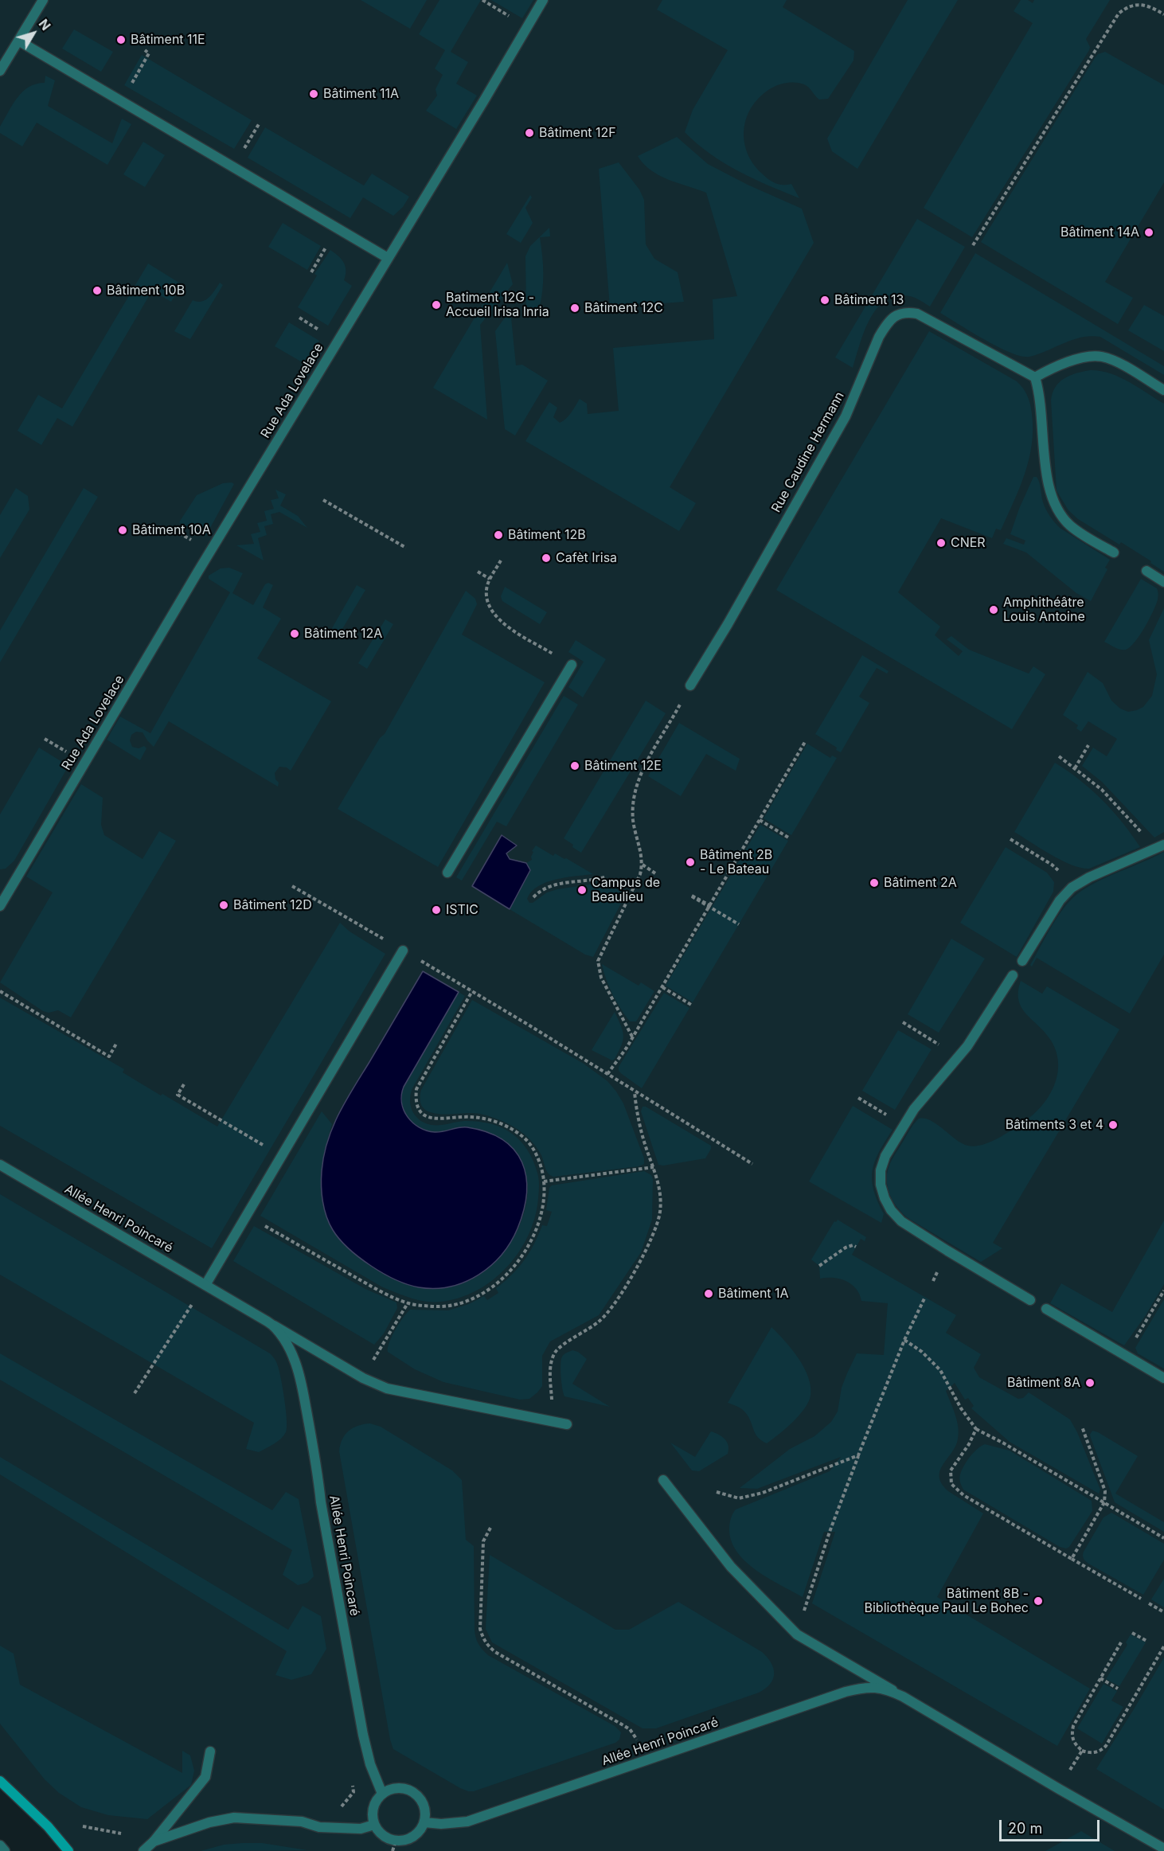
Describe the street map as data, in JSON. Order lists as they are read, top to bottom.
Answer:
{
  "streets": {
    "street": ["Rue Ada Lovelace", "Rue Caudine Hermann", "Allée Henri Poincaré"]
  },
  "places": [
    "Bâtiment 11E",
    "Bâtiment 11A",
    "Bâtiment 12F",
    "Bâtiment 14A",
    "Bâtiment 10B",
    "Bâtiment 13",
    "Batiment 12G - Accueil Irisa Inria",
    "Bâtiment 12C",
    "Bâtiment 10A",
    "Bâtiment 12B",
    "CNER",
    "Cafèt Irisa",
    "Amphithéâtre Louis Antoine",
    "Bâtiment 12A",
    "Bâtiment 12E",
    "Bâtiment 2B - Le Bateau",
    "Bâtiment 2A",
    "Campus de Beaulieu",
    "Bâtiment 12D",
    "ISTIC",
    "Bâtiments 3 et 4",
    "Bâtiment 1A",
    "Bâtiment 8A",
    "Bâtiment 8B - Bibliothèque Paul Le Bohec"
  ],
  "scale_bar": "20 m",
  "north": "top right"
}
